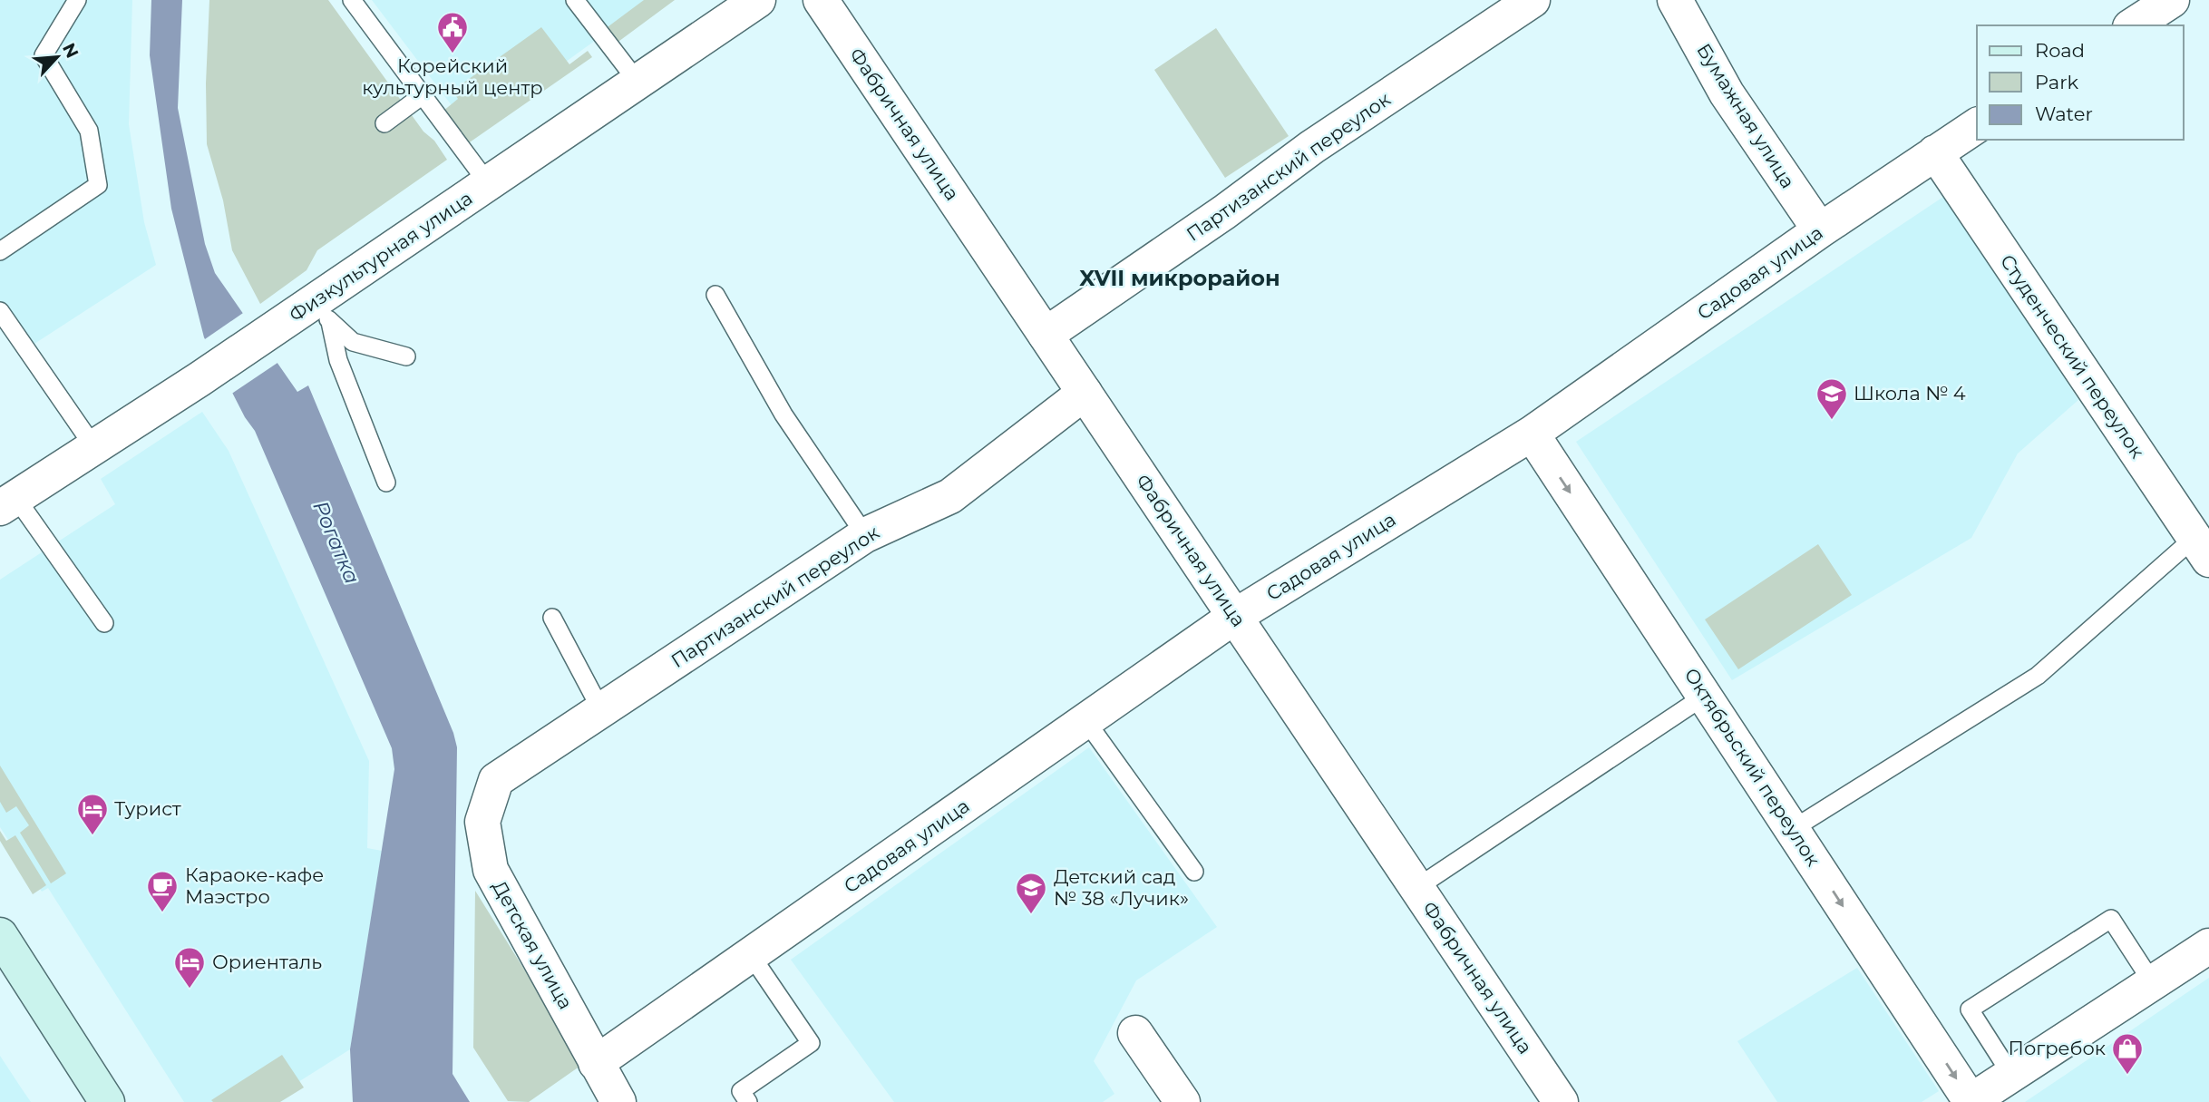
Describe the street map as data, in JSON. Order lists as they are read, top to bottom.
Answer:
{
  "streets": {
    "street": [
      "Бумажная улица",
      "Фабричная улица",
      "Партизанский переулок",
      "Физкультурная улица",
      "Садовая улица",
      "Студенческий переулок",
      "Октябрьский переулок",
      "Детская улица"
    ]
  },
  "crossings": [
    ["Бумажная улица", "Садовая улица"],
    ["Фабричная улица", "Партизанский переулок"],
    ["Фабричная улица", "Садовая улица"],
    ["Партизанский переулок", "Детская улица"],
    ["Садовая улица", "Студенческий переулок"],
    ["Садовая улица", "Октябрьский переулок"],
    ["Садовая улица", "Детская улица"]
  ],
  "one_way": ["Октябрьский переулок"],
  "districts": ["XVII микрорайон"],
  "water": ["Рогатка"],
  "places": {
    "public building": ["Корейский культурный центр"],
    "school or university": ["Школа № 4", "Детский сад № 38 «Лучик»"],
    "hotel": ["Турист", "Ориенталь"],
    "cafe": ["Караоке-кафе Маэстро"],
    "shop": ["Погребок"]
  },
  "legend": ["Road", "Park", "Water"],
  "north": "top right"
}
